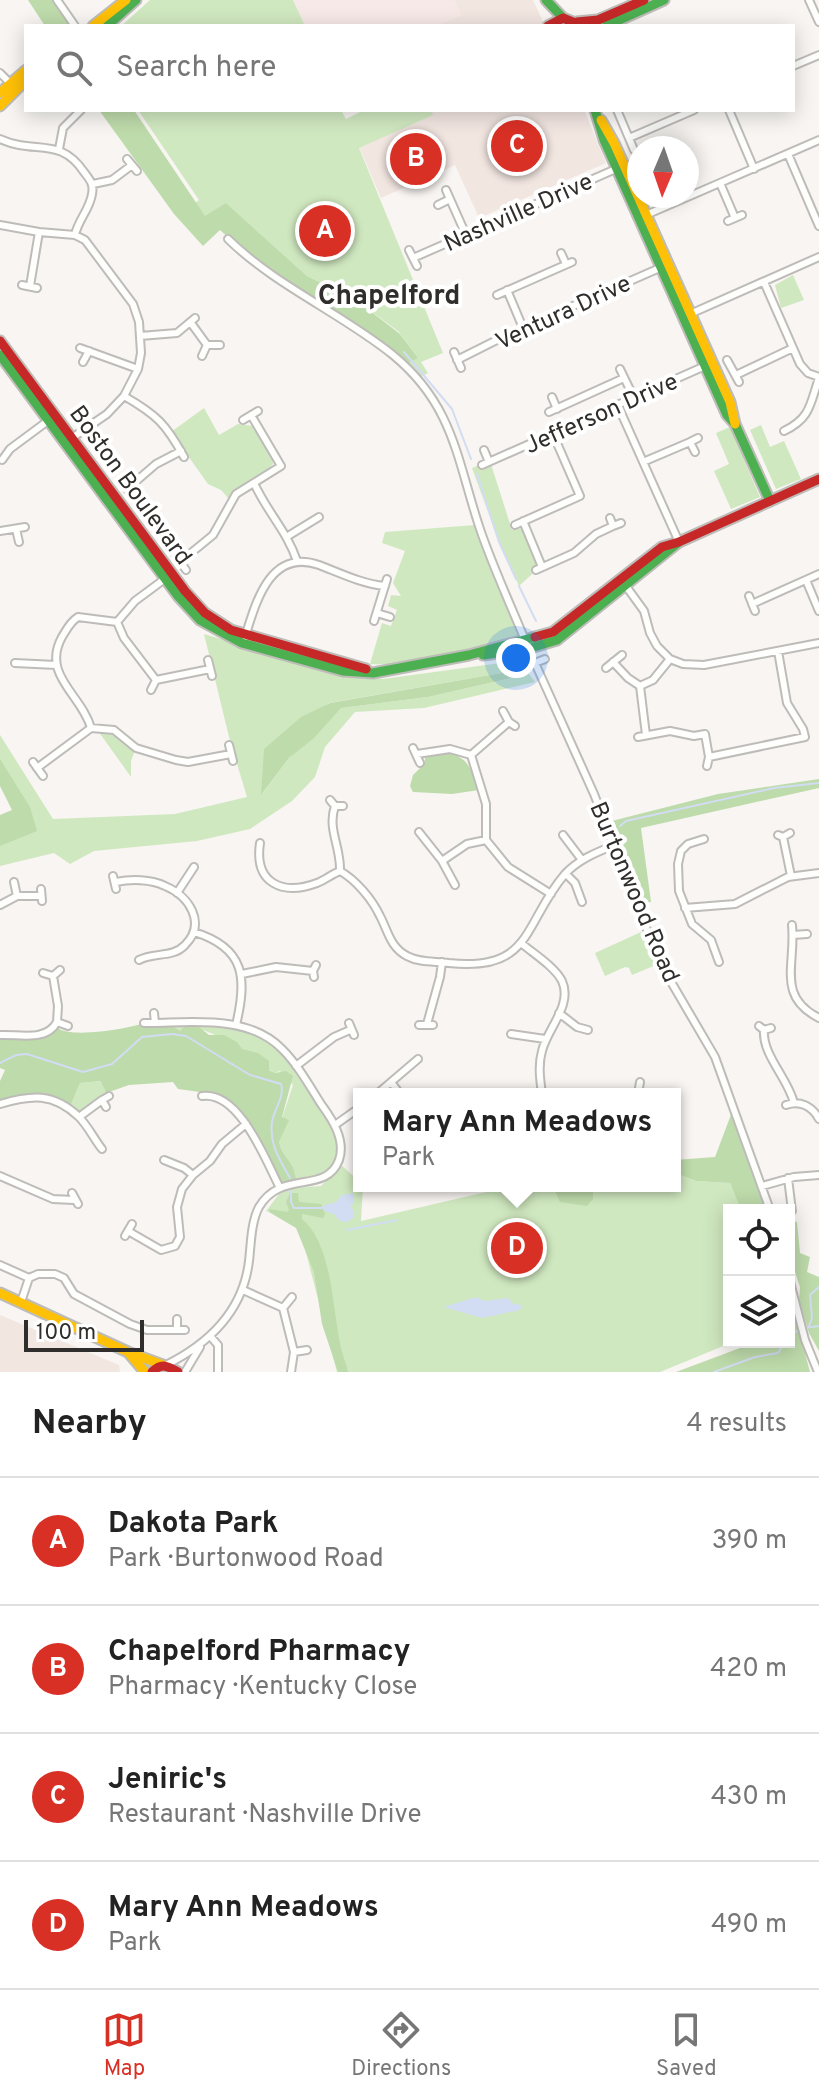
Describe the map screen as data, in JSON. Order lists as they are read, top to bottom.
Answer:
{
  "streets": {
    "street": [
      "Nashville Drive",
      "Ventura Drive",
      "Jefferson Drive",
      "Boston Boulevard",
      "Burtonwood Road"
    ]
  },
  "districts": ["Chapelford"],
  "scale_bar": "100 m",
  "north": "bottom",
  "page": {
    "search": "Search here",
    "pins": [
      "C",
      "B",
      "A",
      "D"
    ],
    "popup": ["Mary Ann Meadows", "Park"],
    "scale": "100 m",
    "heading": ["Nearby", "4 results"],
    "list": [
      {
        "mark": "A",
        "name": "Dakota Park",
        "note": "Park · Burtonwood Road",
        "value": "390 m"
      },
      {
        "mark": "B",
        "name": "Chapelford Pharmacy",
        "note": "Pharmacy · Kentucky Close",
        "value": "420 m"
      },
      {
        "mark": "C",
        "name": "Jeniric's",
        "note": "Restaurant · Nashville Drive",
        "value": "430 m"
      },
      {
        "mark": "D",
        "name": "Mary Ann Meadows",
        "note": "Park",
        "value": "490 m"
      }
    ],
    "nav": ["Map", "Directions", "Saved"]
  }
}
